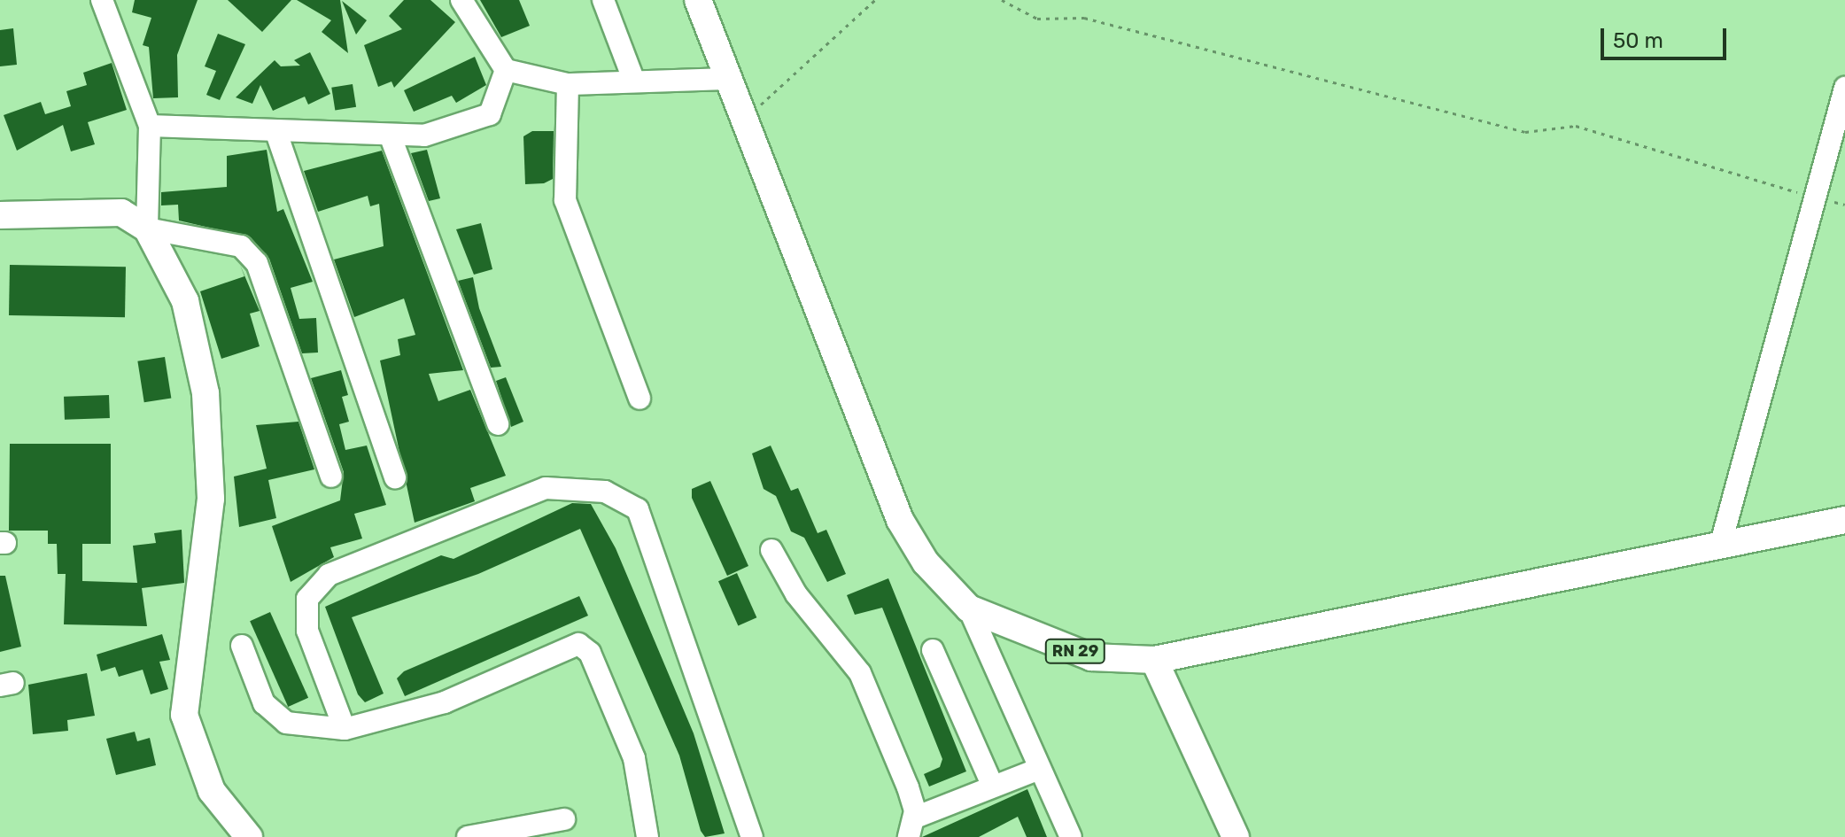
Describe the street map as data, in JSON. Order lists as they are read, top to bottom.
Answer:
{
  "streets": {
    "main road": ["RN 29"]
  },
  "scale_bar": "50 m"
}
